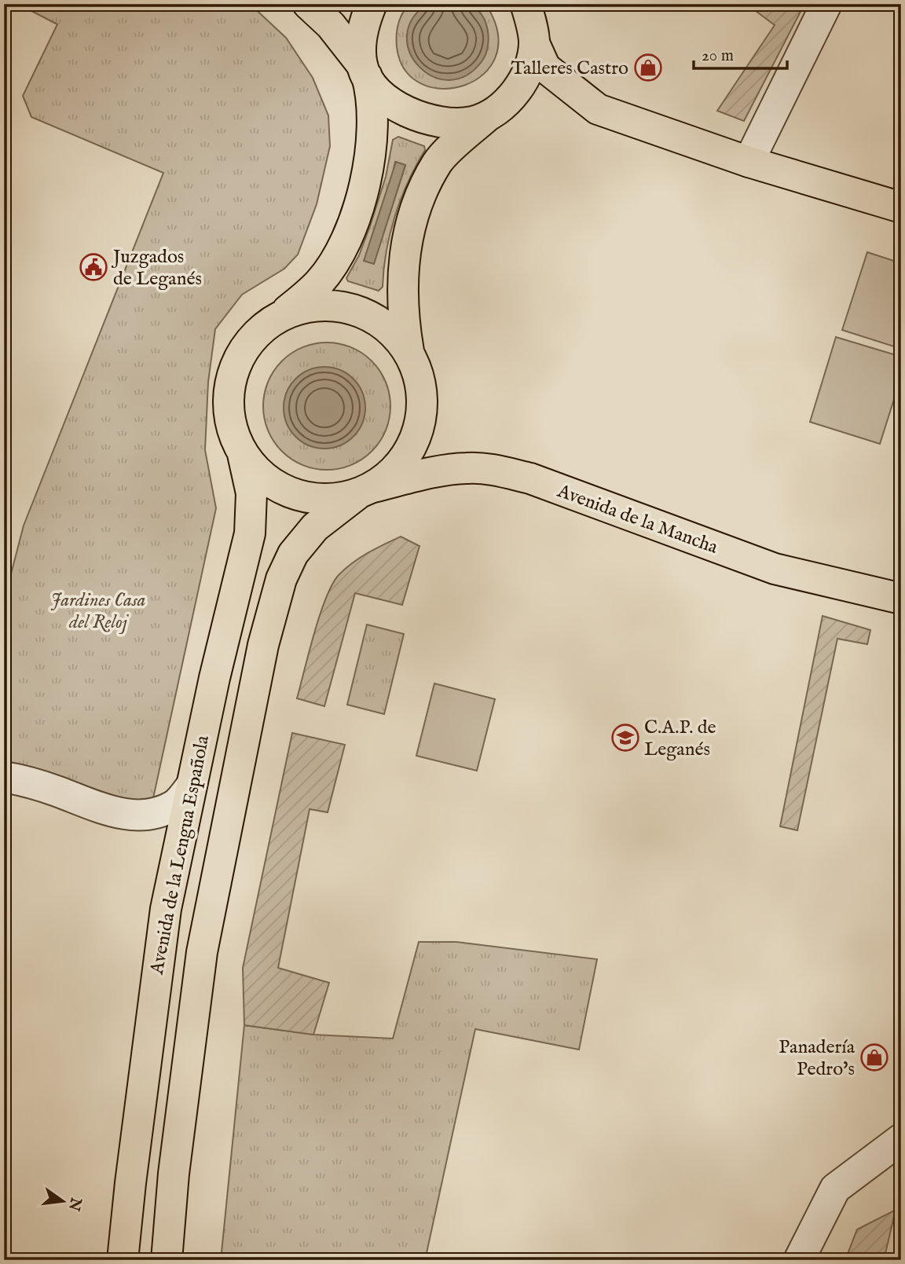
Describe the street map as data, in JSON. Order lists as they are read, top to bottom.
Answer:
{
  "streets": {
    "main road": ["Avenida de la Mancha", "Avenida de la Lengua Española"]
  },
  "crossings": [
    ["Avenida de la Mancha", "Avenida de la Lengua Española"]
  ],
  "parks": ["Jardines Casa del Reloj"],
  "places": {
    "shop": ["Talleres Castro", "Panadería Pedro's"],
    "public building": ["Juzgados de Leganés"],
    "school or university": ["C.A.P. de Leganés"]
  },
  "scale_bar": "20 m",
  "north": "right"
}
